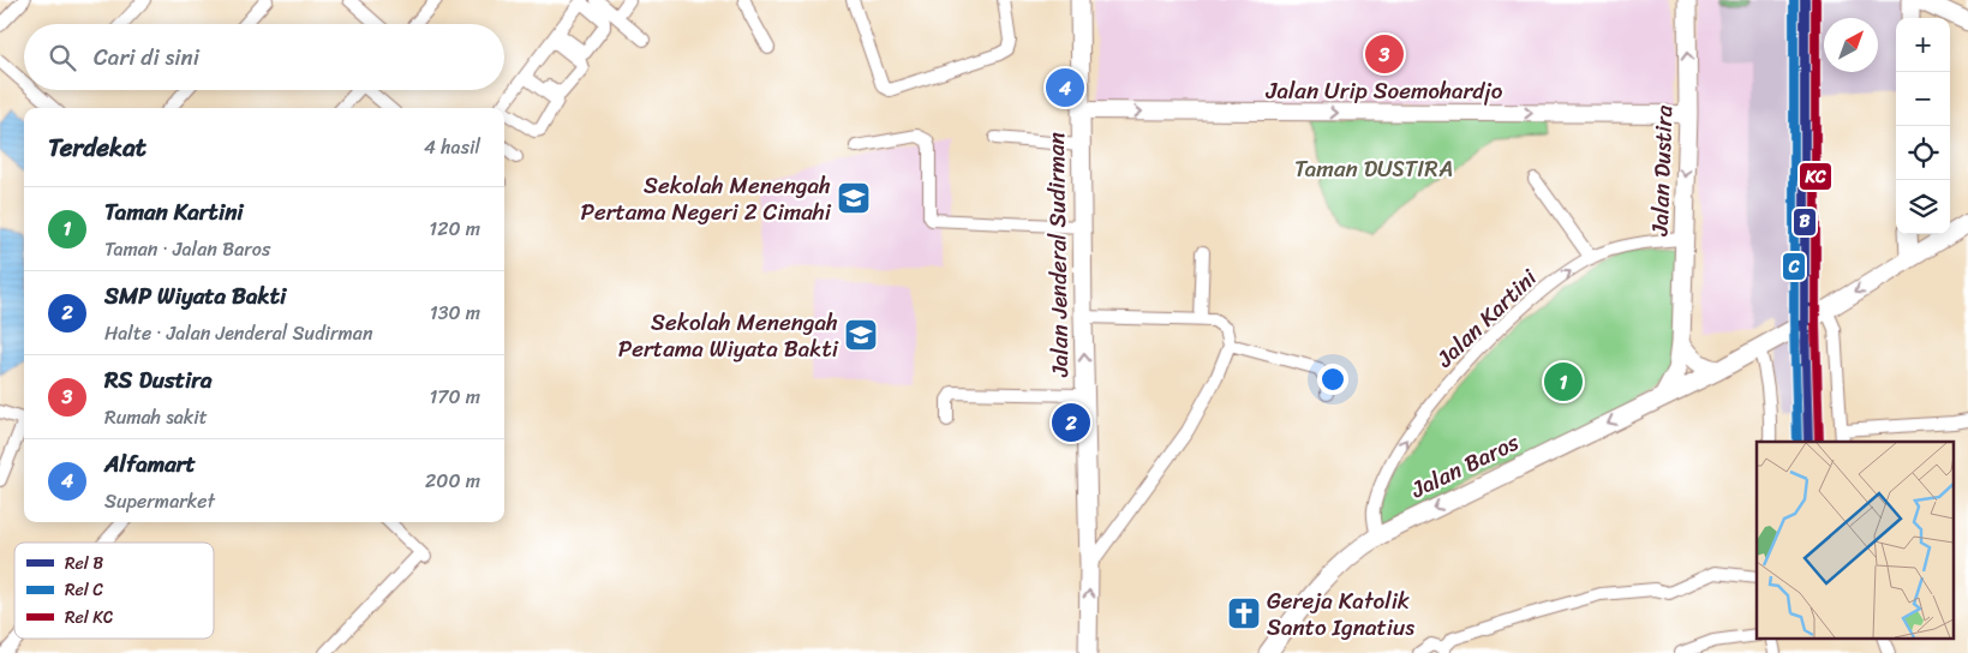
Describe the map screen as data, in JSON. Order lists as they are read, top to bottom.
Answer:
{
  "streets": {
    "main road": [
      "Jalan Urip Soemohardjo",
      "Jalan Dustira",
      "Jalan Jenderal Sudirman",
      "Jalan Baros"
    ],
    "street": ["Jalan Kartini"]
  },
  "crossings": [
    ["Jalan Urip Soemohardjo", "Jalan Dustira"],
    ["Jalan Urip Soemohardjo", "Jalan Jenderal Sudirman"],
    ["Jalan Dustira", "Jalan Kartini"],
    ["Jalan Dustira", "Jalan Baros"],
    ["Jalan Kartini", "Jalan Baros"]
  ],
  "one_way": ["Jalan Urip Soemohardjo", "Jalan Kartini", "Jalan Baros"],
  "parks": ["Taman DUSTIRA"],
  "places": {
    "school or university": ["Sekolah Menengah Pertama Negeri 2 Cimahi", "Sekolah Menengah Pertama Wiyata Bakti"],
    "church": ["Gereja Katolik Santo Ignatius"]
  },
  "lines": ["rail line B", "rail line C", "rail line KC"],
  "legend": ["Rel B", "Rel C", "Rel KC"],
  "north": "top right",
  "page": {
    "map_buttons": ["+", "−"],
    "search": "Cari di sini",
    "pins": [
      "3",
      "4",
      "1",
      "2"
    ],
    "heading": ["Terdekat", "4 hasil"],
    "list": [
      {
        "mark": "1",
        "name": "Taman Kartini",
        "note": "Taman · Jalan Baros",
        "value": "120 m"
      },
      {
        "mark": "2",
        "name": "SMP Wiyata Bakti",
        "note": "Halte · Jalan Jenderal Sudirman",
        "value": "130 m"
      },
      {
        "mark": "3",
        "name": "RS Dustira",
        "note": "Rumah sakit",
        "value": "170 m"
      },
      {
        "mark": "4",
        "name": "Alfamart",
        "note": "Supermarket",
        "value": "200 m"
      }
    ]
  }
}
